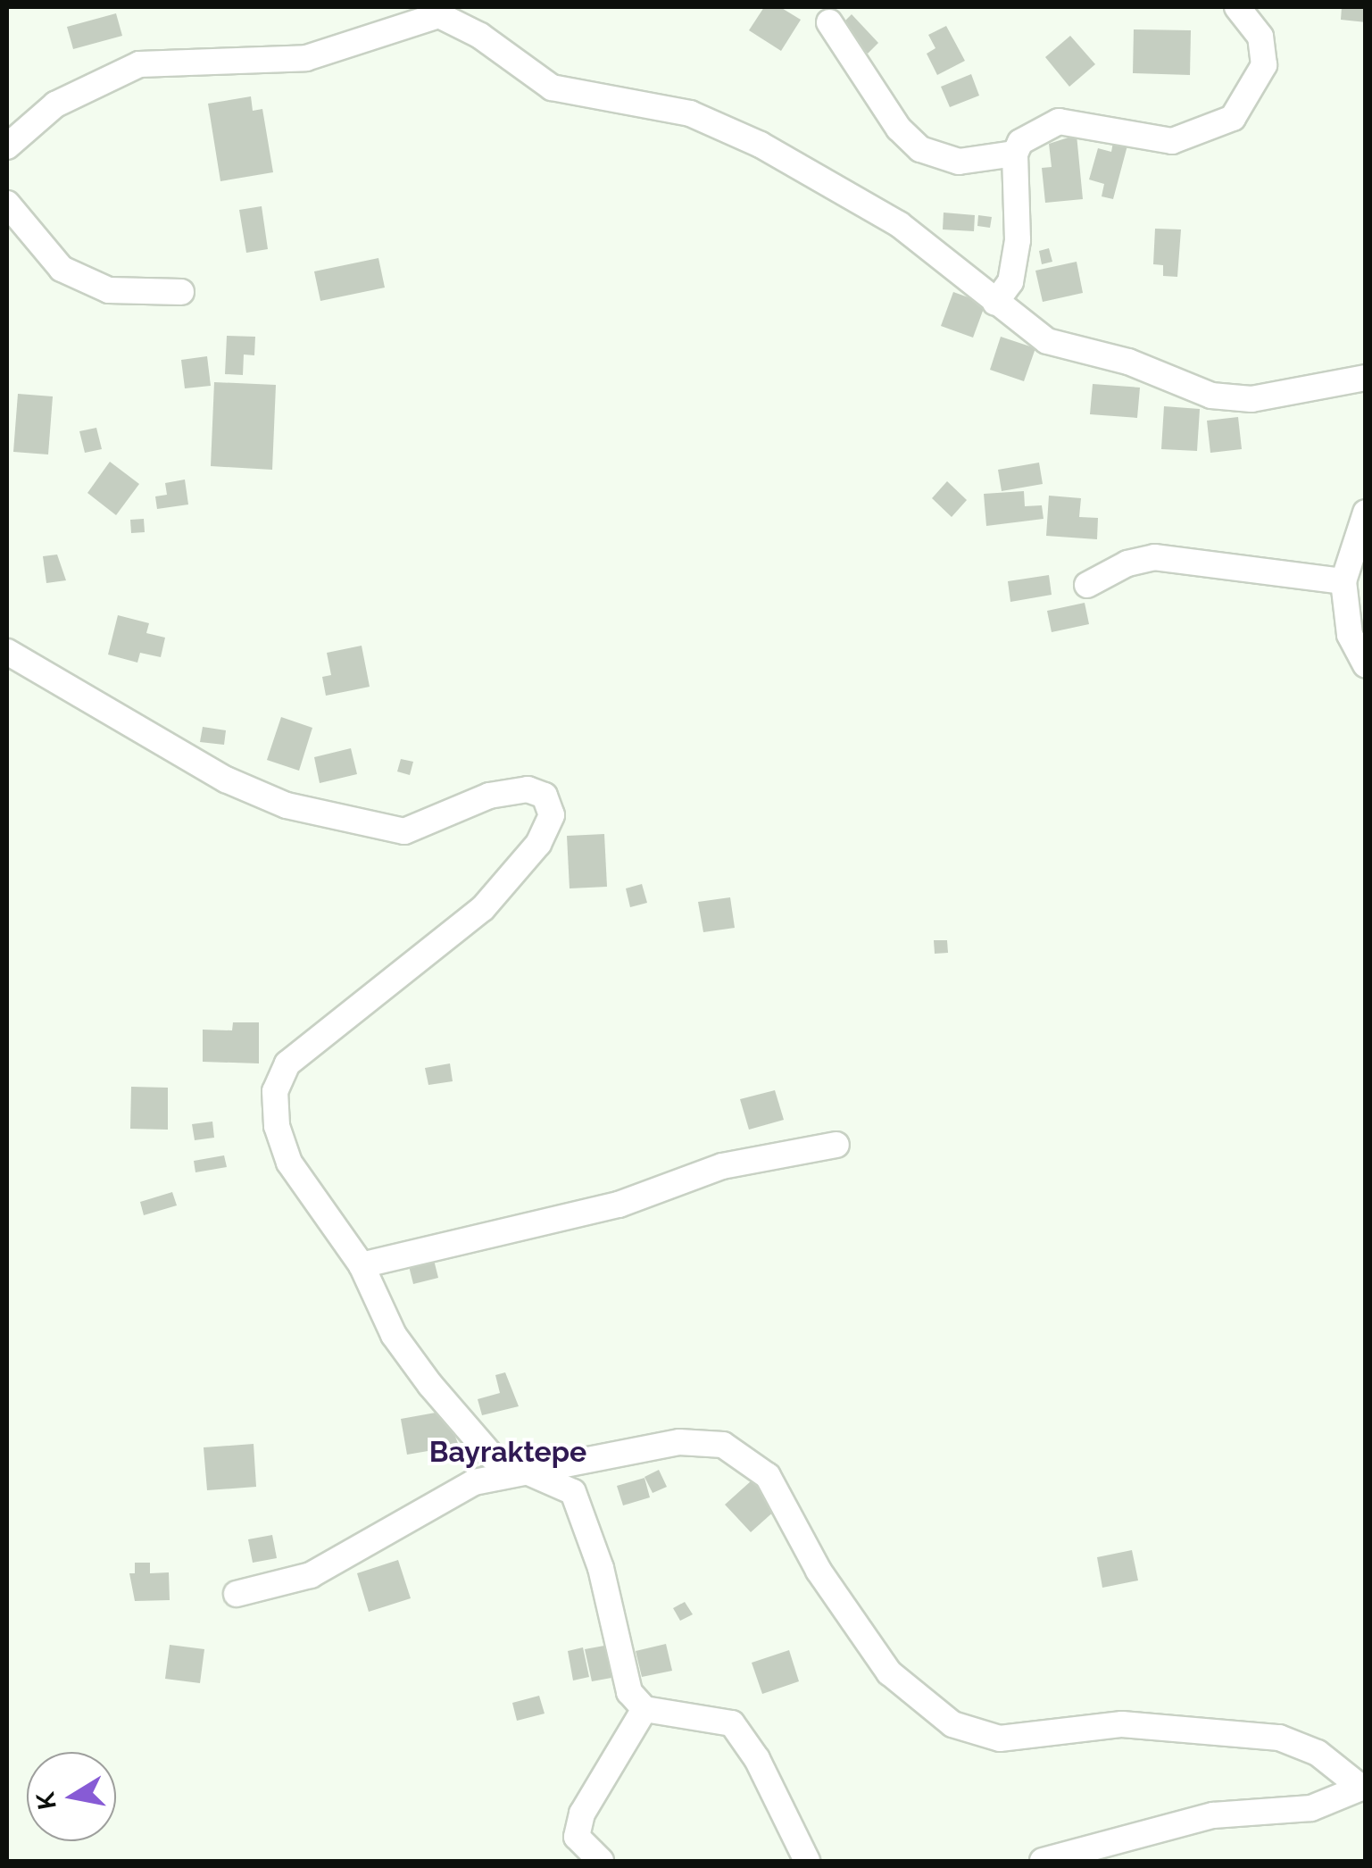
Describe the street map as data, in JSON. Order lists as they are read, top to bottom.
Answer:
{
  "districts": ["Bayraktepe"],
  "north": "left"
}
